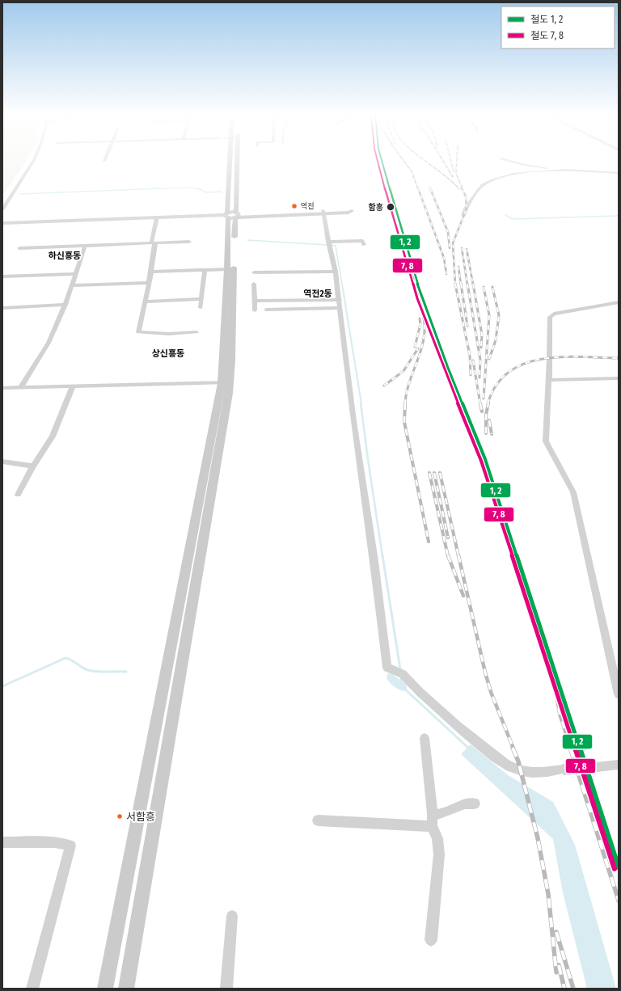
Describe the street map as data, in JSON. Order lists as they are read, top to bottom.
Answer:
{
  "districts": ["하신흥동", "역전2동", "상신흥동"],
  "places": ["역전", "함흥", "서함흥"],
  "legend": ["철도 1, 2", "철도 7, 8"]
}
